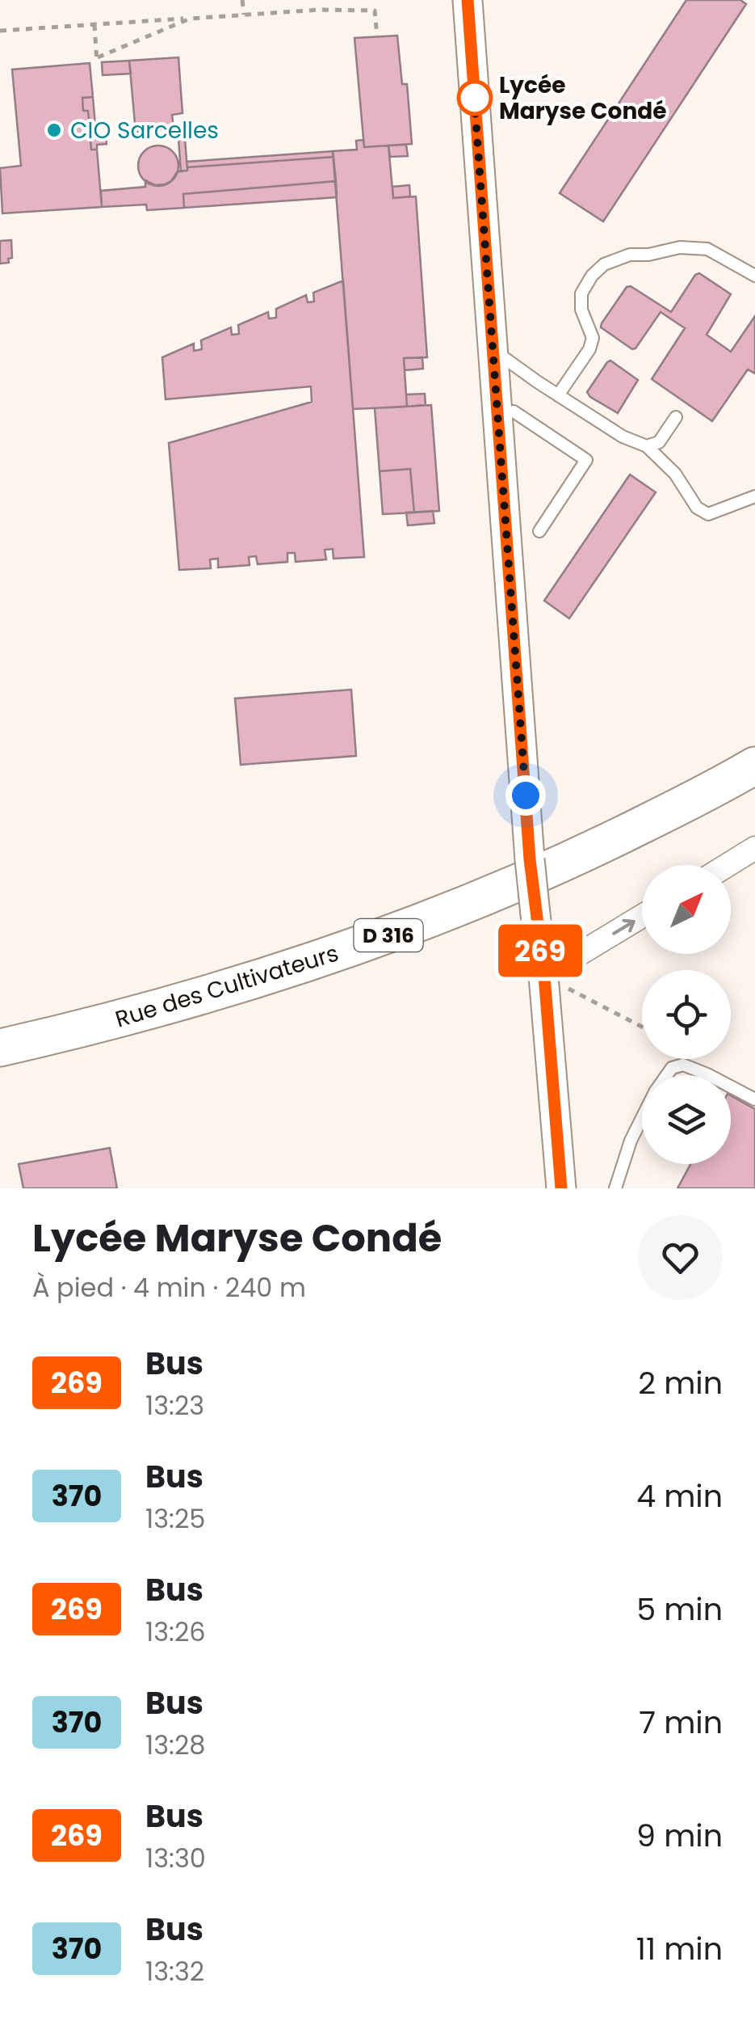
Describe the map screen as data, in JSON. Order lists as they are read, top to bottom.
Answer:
{
  "streets": {
    "main road": ["D 316", "Rue des Cultivateurs"]
  },
  "places": ["Lycée Maryse Condé", "CIO Sarcelles"],
  "lines": ["bus line 269"],
  "north": "top right",
  "page": {
    "on_map": "269",
    "heading": ["Lycée Maryse Condé", "À pied · 4 min · 240 m"],
    "list": [
      {
        "mark": "269",
        "name": "Bus",
        "note": "13:23",
        "value": "2 min"
      },
      {
        "mark": "370",
        "name": "Bus",
        "note": "13:25",
        "value": "4 min"
      },
      {
        "mark": "269",
        "name": "Bus",
        "note": "13:26",
        "value": "5 min"
      },
      {
        "mark": "370",
        "name": "Bus",
        "note": "13:28",
        "value": "7 min"
      },
      {
        "mark": "269",
        "name": "Bus",
        "note": "13:30",
        "value": "9 min"
      },
      {
        "mark": "370",
        "name": "Bus",
        "note": "13:32",
        "value": "11 min"
      }
    ]
  }
}
